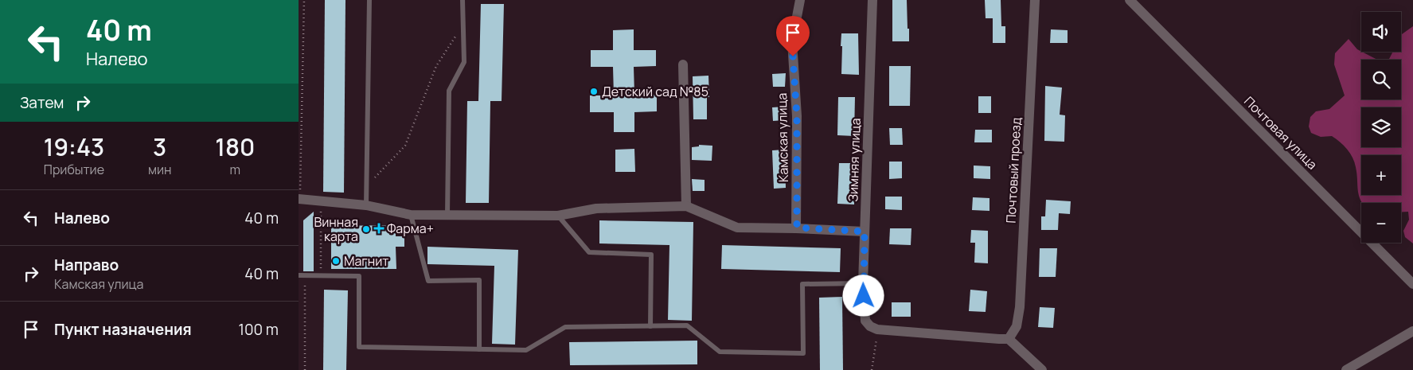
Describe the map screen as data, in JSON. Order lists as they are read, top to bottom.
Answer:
{
  "streets": {
    "street": [
      "Почтовая улица",
      "Камская улица",
      "Зимняя улица",
      "Почтовый проезд"
    ]
  },
  "places": {
    "other": ["Детский сад №85", "Винная карта", "Магнит"],
    "health": ["Фарма+"]
  },
  "page": {
    "turn": ["40 m", "Налево"],
    "map_buttons": ["+", "−"],
    "then": "Затем",
    "eta": [
      "19:43",
      "Прибытие",
      "3",
      "мин",
      "180",
      "m"
    ],
    "list": [
      {
        "name": "Налево",
        "value": "40 m"
      },
      {
        "name": "Направо",
        "note": "Камская улица",
        "value": "40 m"
      },
      {
        "name": "Пункт назначения",
        "value": "100 m"
      }
    ]
  }
}
